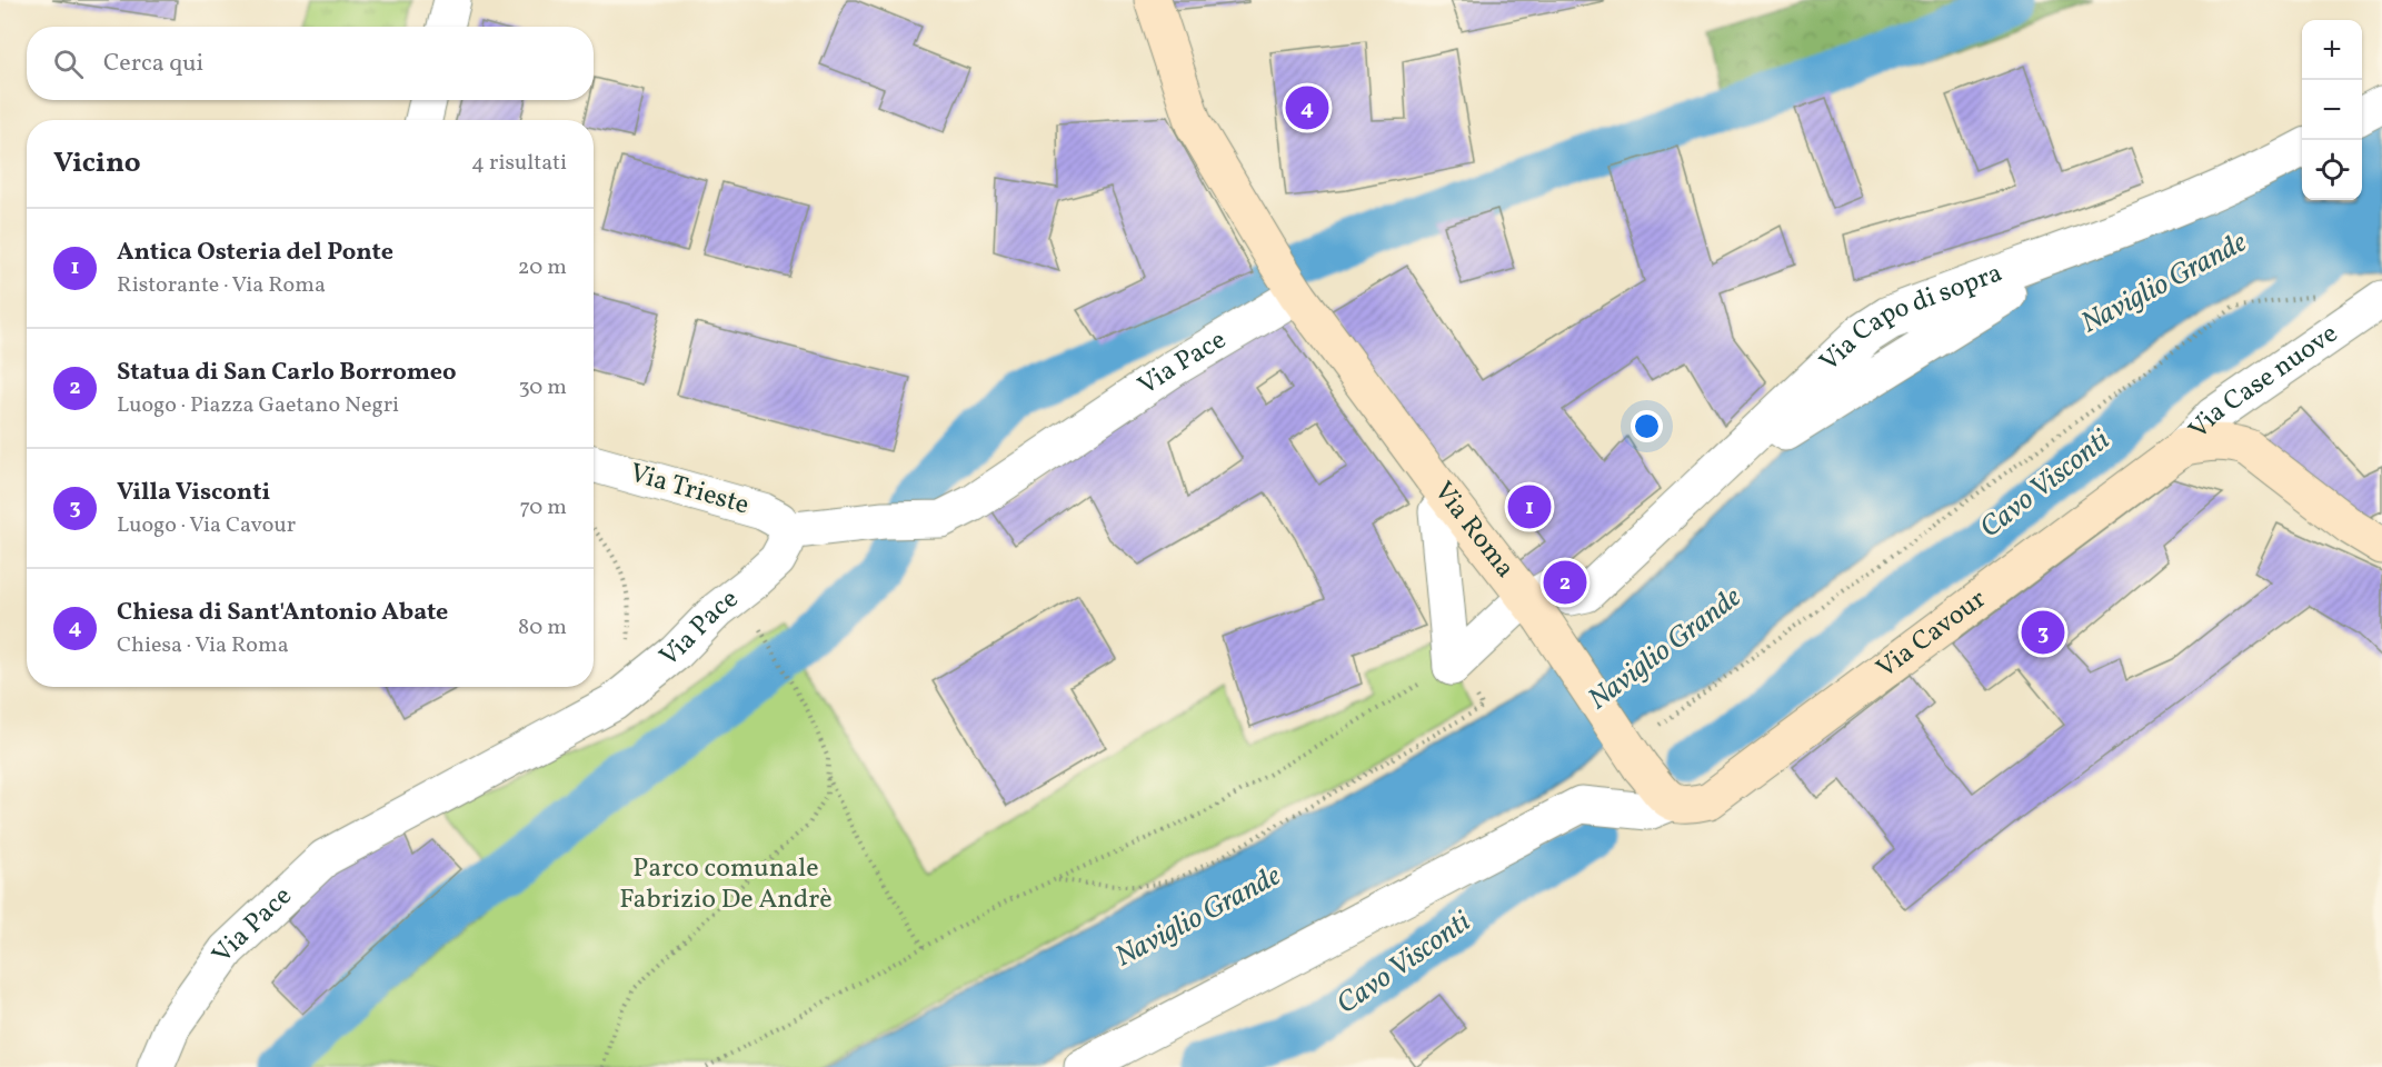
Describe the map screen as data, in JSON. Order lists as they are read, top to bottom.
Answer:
{
  "streets": {
    "street": [
      "Via Capo di sopra",
      "Via Pace",
      "Via Case nuove",
      "Via Trieste",
      "Via Roma",
      "Via Cavour"
    ]
  },
  "crossings": [
    ["Via Capo di sopra", "Via Roma"],
    ["Via Pace", "Via Trieste"],
    ["Via Pace", "Via Roma"],
    ["Via Case nuove", "Via Cavour"],
    ["Via Roma", "Via Cavour"]
  ],
  "water": ["Naviglio Grande", "Cavo Visconti"],
  "parks": ["Parco comunale Fabrizio De Andrè"],
  "page": {
    "map_buttons": ["+", "−"],
    "search": "Cerca qui",
    "pins": [
      "4",
      "1",
      "2",
      "3"
    ],
    "heading": ["Vicino", "4 risultati"],
    "list": [
      {
        "mark": "1",
        "name": "Antica Osteria del Ponte",
        "note": "Ristorante · Via Roma",
        "value": "20 m"
      },
      {
        "mark": "2",
        "name": "Statua di San Carlo Borromeo",
        "note": "Luogo · Piazza Gaetano Negri",
        "value": "30 m"
      },
      {
        "mark": "3",
        "name": "Villa Visconti",
        "note": "Luogo · Via Cavour",
        "value": "70 m"
      },
      {
        "mark": "4",
        "name": "Chiesa di Sant'Antonio Abate",
        "note": "Chiesa · Via Roma",
        "value": "80 m"
      }
    ]
  }
}
